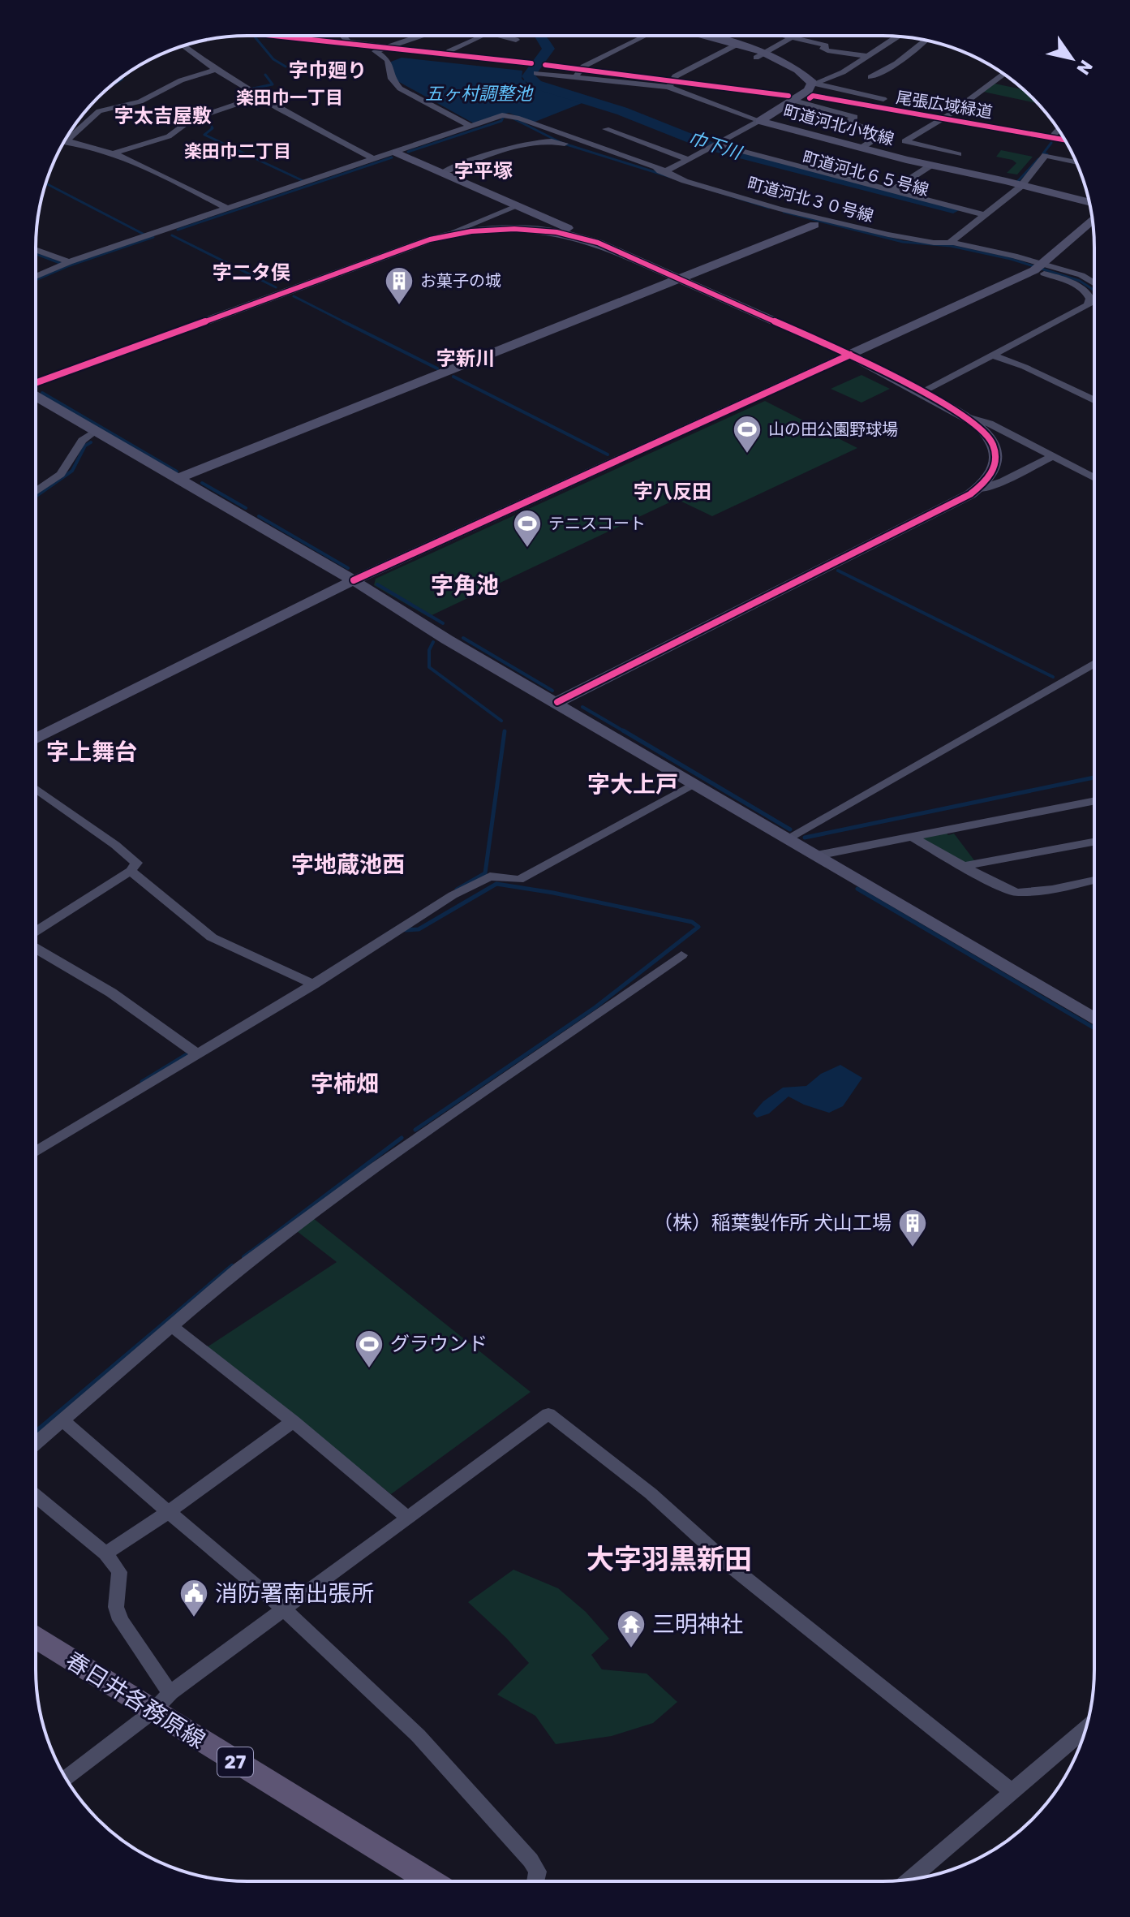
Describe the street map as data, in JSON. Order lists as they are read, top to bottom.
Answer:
{
  "streets": {
    "main road": ["春日井各務原線", "27"],
    "street": ["町道河北小牧線", "町道河北６５号線", "町道河北３０号線"],
    "cycle path": ["尾張広域緑道"]
  },
  "crossings": [
    ["町道河北６５号線", "町道河北３０号線"]
  ],
  "districts": [
    "字巾廻り",
    "楽田巾一丁目",
    "字太吉屋敷",
    "楽田巾二丁目",
    "字平塚",
    "字二タ俣",
    "字新川",
    "字八反田",
    "字角池",
    "字上舞台",
    "字大上戸",
    "字地蔵池西",
    "字柿畑",
    "大字羽黒新田"
  ],
  "water": ["五ヶ村調整池", "巾下川"],
  "places": {
    "building": ["お菓子の城", "（株）稲葉製作所 犬山工場"],
    "sports": ["山の田公園野球場", "テニスコート", "グラウンド"],
    "public building": ["消防署南出張所"],
    "temple": ["三明神社"]
  },
  "north": "bottom right"
}
